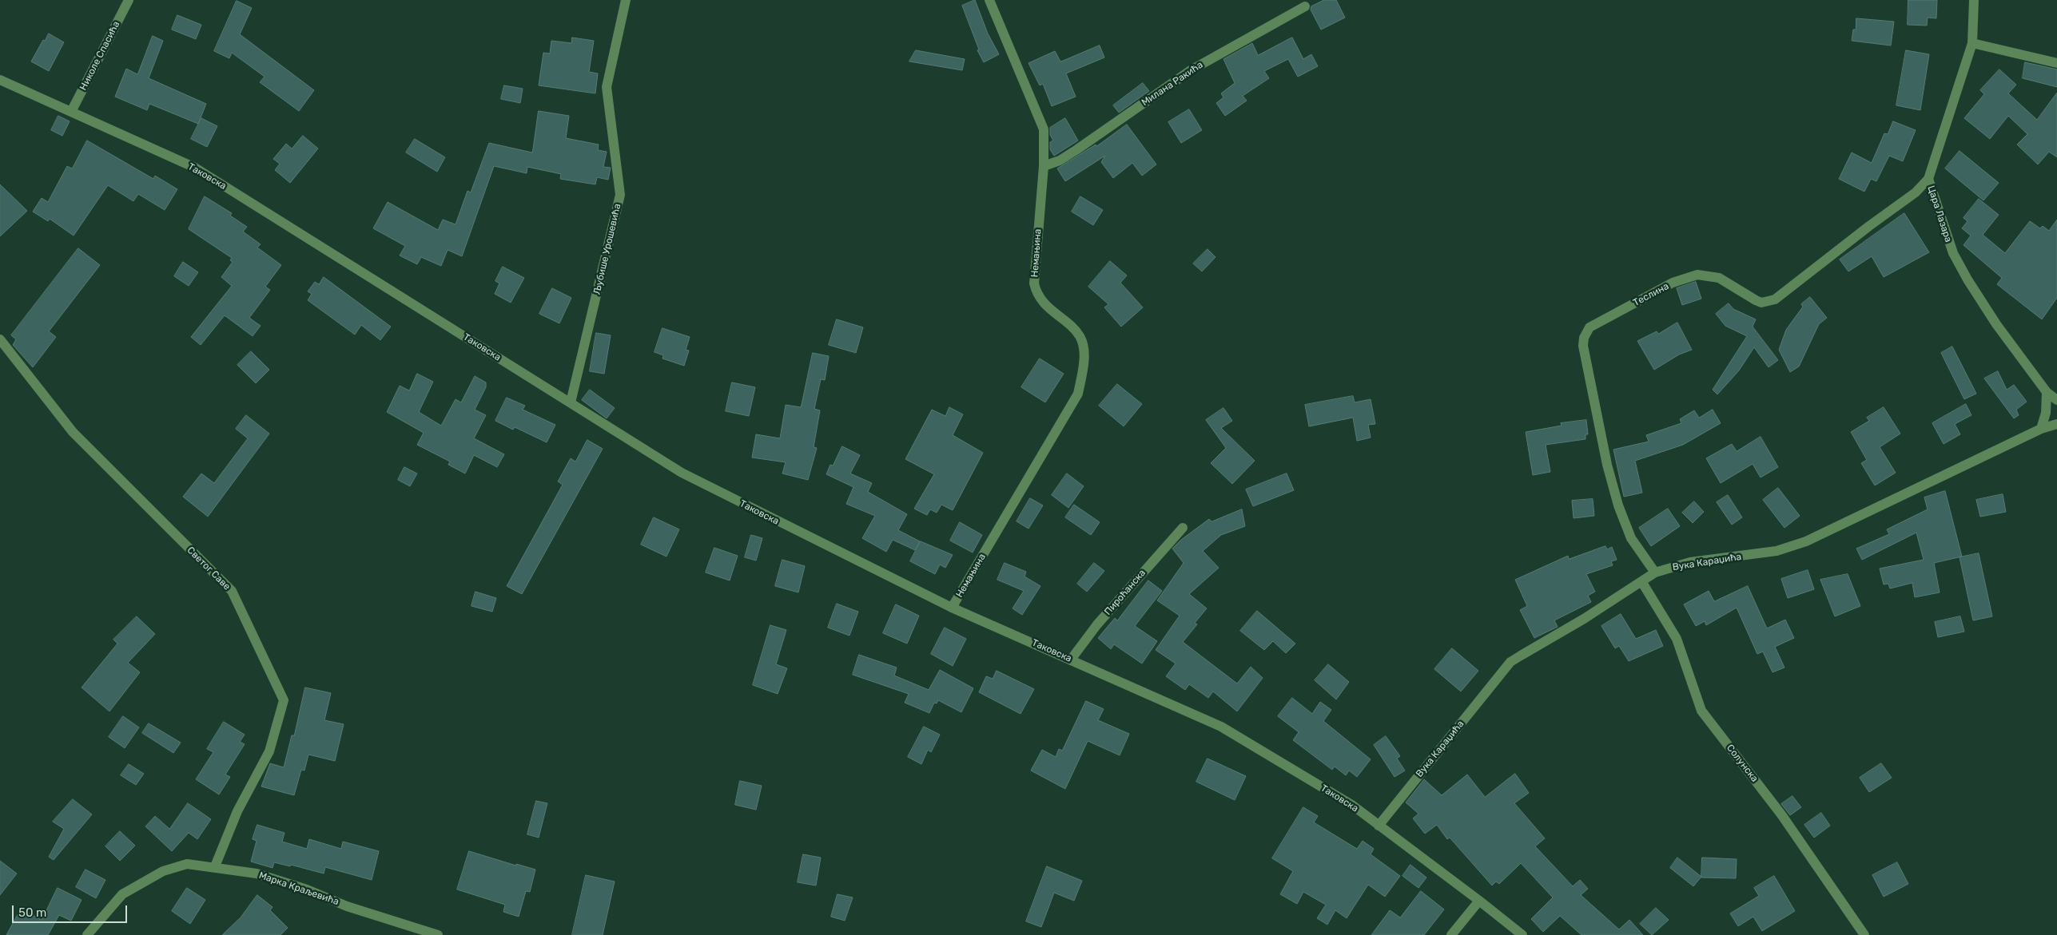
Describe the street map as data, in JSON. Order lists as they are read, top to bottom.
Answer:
{
  "streets": {
    "street": [
      "Николе Спасића",
      "Милана Ракића",
      "Таковска",
      "Цара Лазара",
      "Љубише Урошевића",
      "Немањина",
      "Теслина",
      "Вука Караџића",
      "Светог Саве",
      "Пироћанска",
      "Солунска",
      "Марка Краљевића"
    ]
  },
  "crossings": [
    ["Николе Спасића", "Таковска"],
    ["Милана Ракића", "Немањина"],
    ["Таковска", "Љубише Урошевића"],
    ["Таковска", "Немањина"],
    ["Таковска", "Вука Караџића"],
    ["Таковска", "Пироћанска"],
    ["Цара Лазара", "Теслина"],
    ["Теслина", "Вука Караџића"],
    ["Вука Караџића", "Солунска"],
    ["Светог Саве", "Марка Краљевића"]
  ],
  "scale_bar": "50 m"
}
